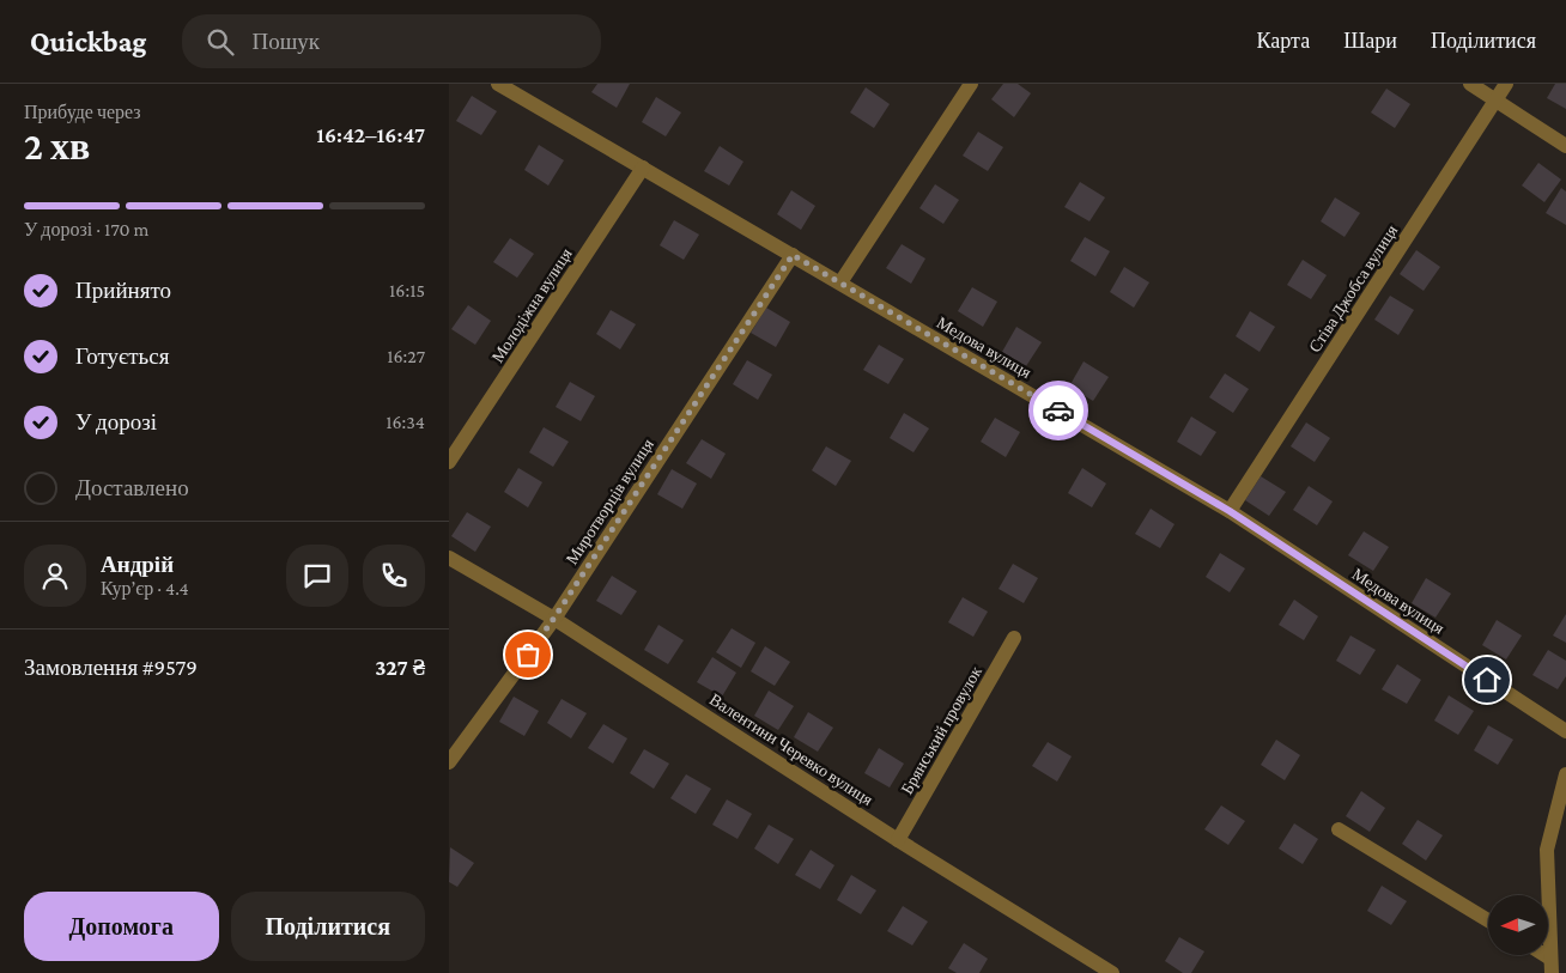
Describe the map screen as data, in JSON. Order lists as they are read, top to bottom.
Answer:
{
  "streets": {
    "street": [
      "Стіва Джобса вулиця",
      "Молодіжна вулиця",
      "Медова вулиця",
      "Миротворців вулиця",
      "Брянський провулок",
      "Валентини Черевко вулиця"
    ]
  },
  "crossings": [
    ["Стіва Джобса вулиця", "Медова вулиця"],
    ["Молодіжна вулиця", "Медова вулиця"],
    ["Медова вулиця", "Миротворців вулиця"],
    ["Миротворців вулиця", "Валентини Черевко вулиця"],
    ["Брянський провулок", "Валентини Черевко вулиця"]
  ],
  "north": "left",
  "page": {
    "header": "Quickbag",
    "search": "Пошук",
    "nav": ["Карта", "Шари", "Поділитися"],
    "heading": ["2 хв", "Прибуде через", "16:42–16:47"],
    "panel": [
      "Андрій",
      "Кур’єр · 4.4",
      "Замовлення #9579",
      "327 ₴"
    ],
    "bar": "У дорозі · 170 m",
    "list": [
      ["Прийнято", "16:15"],
      ["Готується", "16:27"],
      ["У дорозі", "16:34"],
      "Доставлено"
    ],
    "buttons": ["Допомога", "Поділитися"]
  }
}
